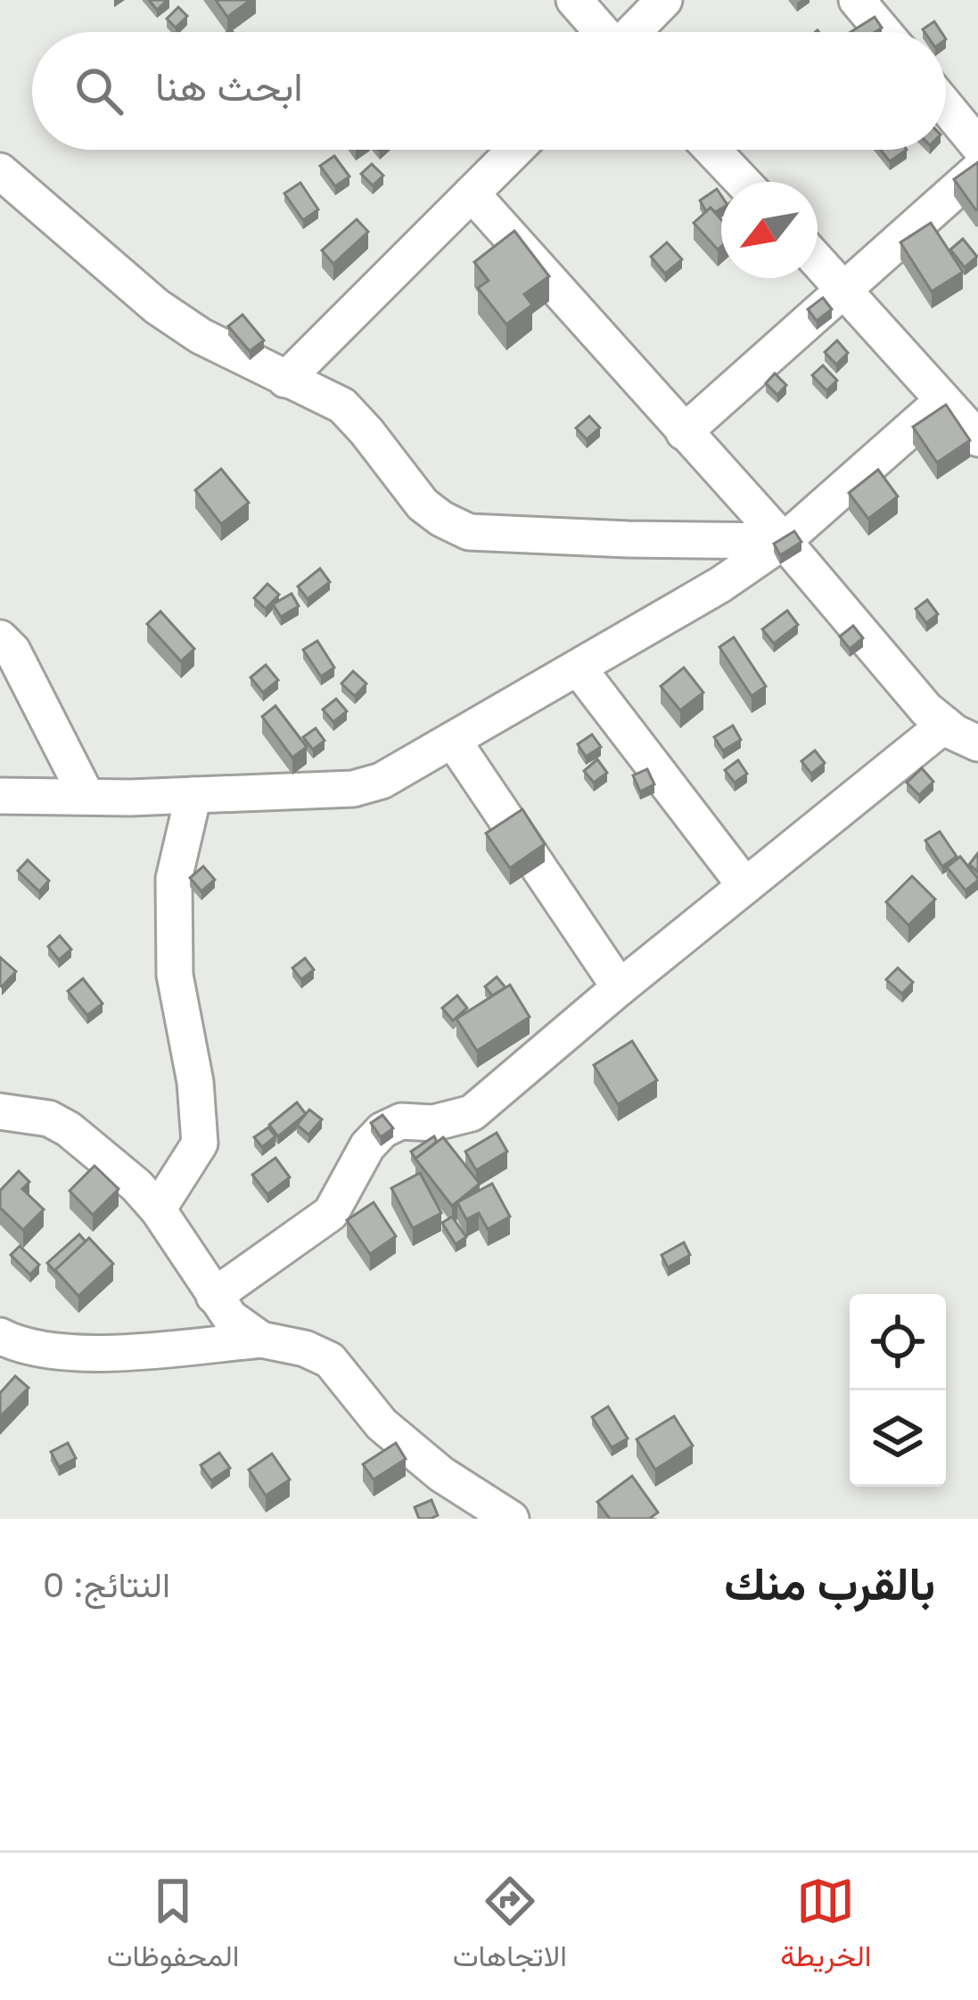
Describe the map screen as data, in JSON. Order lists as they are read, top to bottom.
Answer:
{
  "north": "bottom left",
  "page": {
    "search": "ابحث هنا",
    "heading": ["بالقرب منك", "النتائج: 0"],
    "nav": ["الخريطة", "الاتجاهات", "المحفوظات"]
  }
}
